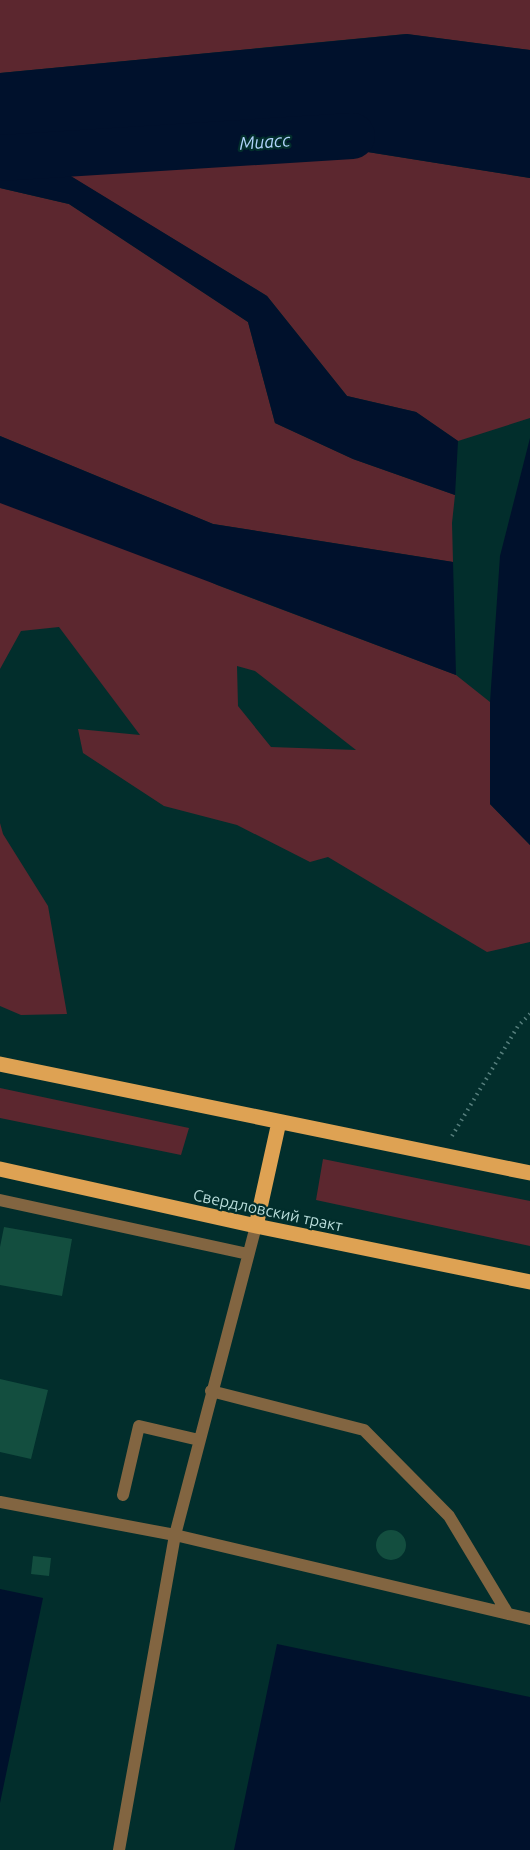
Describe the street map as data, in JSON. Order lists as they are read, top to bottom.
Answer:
{
  "streets": {
    "main road": ["Свердловский тракт"]
  },
  "water": ["Миасс"]
}
